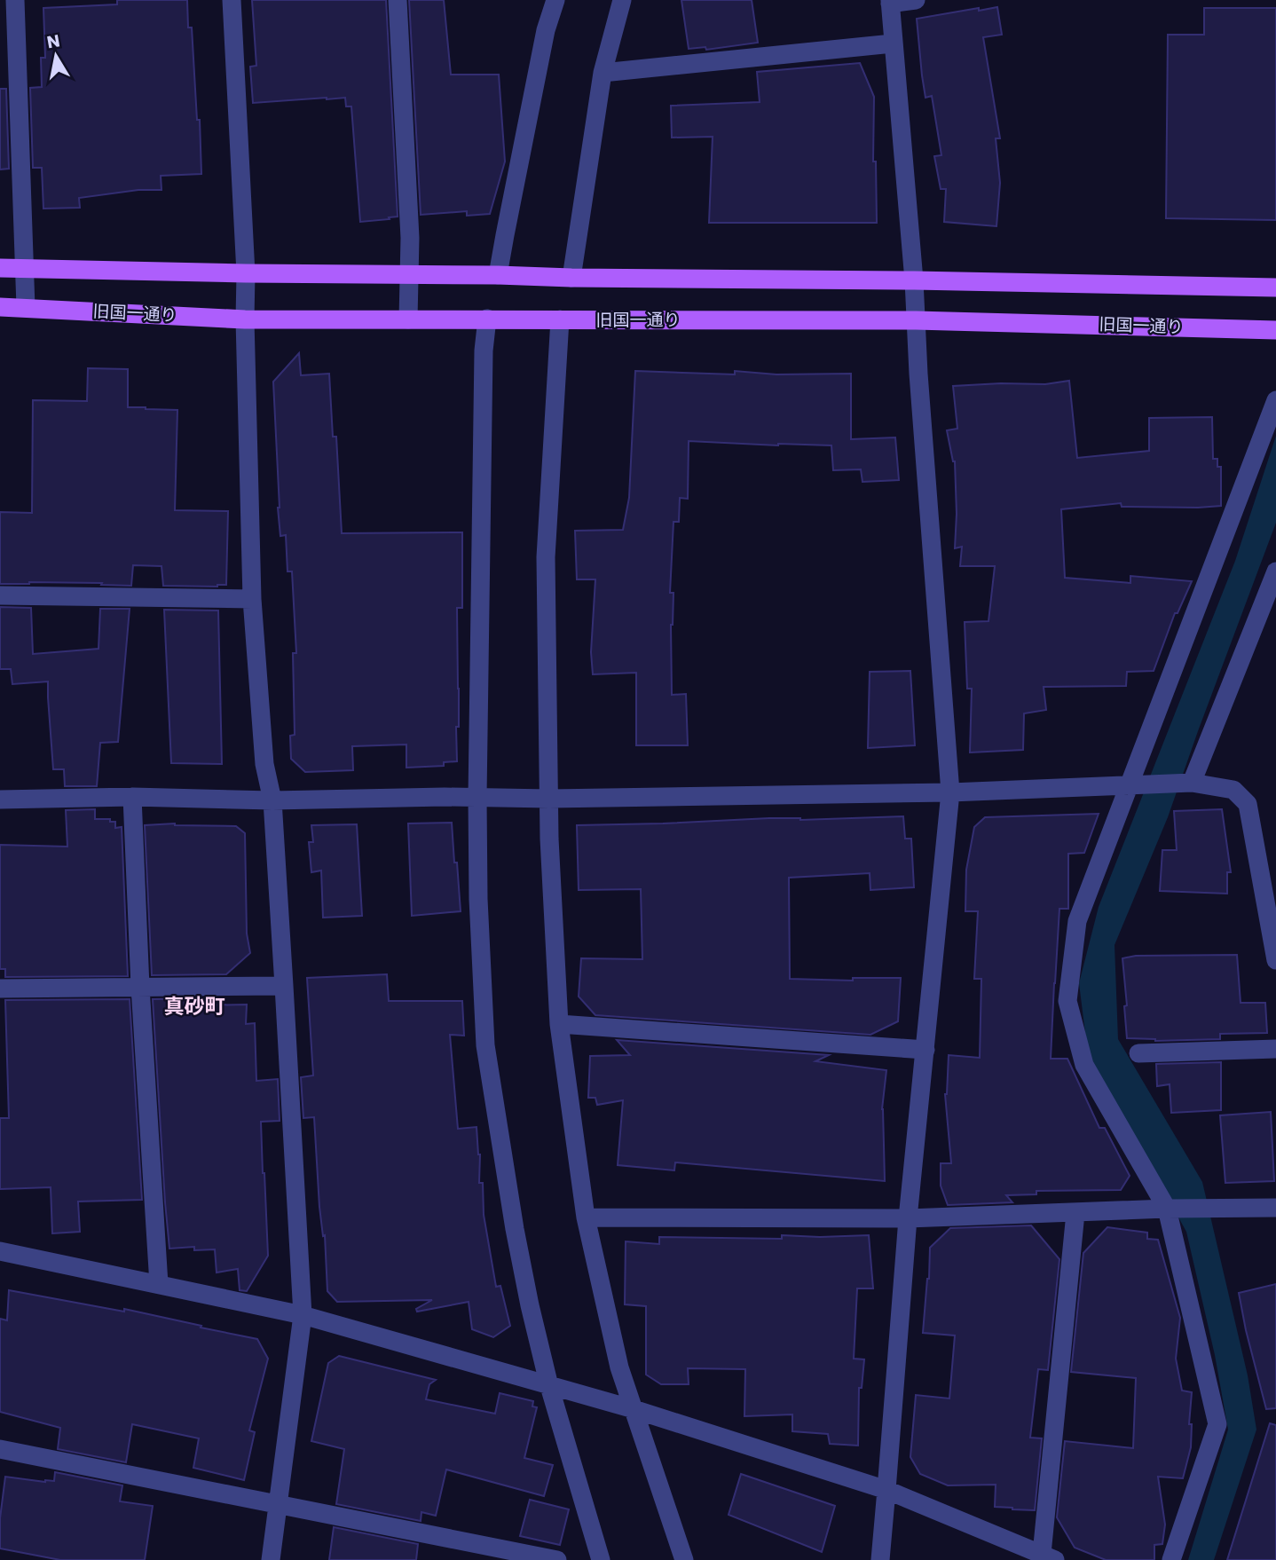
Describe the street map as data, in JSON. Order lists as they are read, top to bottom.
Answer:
{
  "streets": {
    "main road": ["旧国一通り"]
  },
  "districts": ["真砂町"],
  "north": "top"
}
